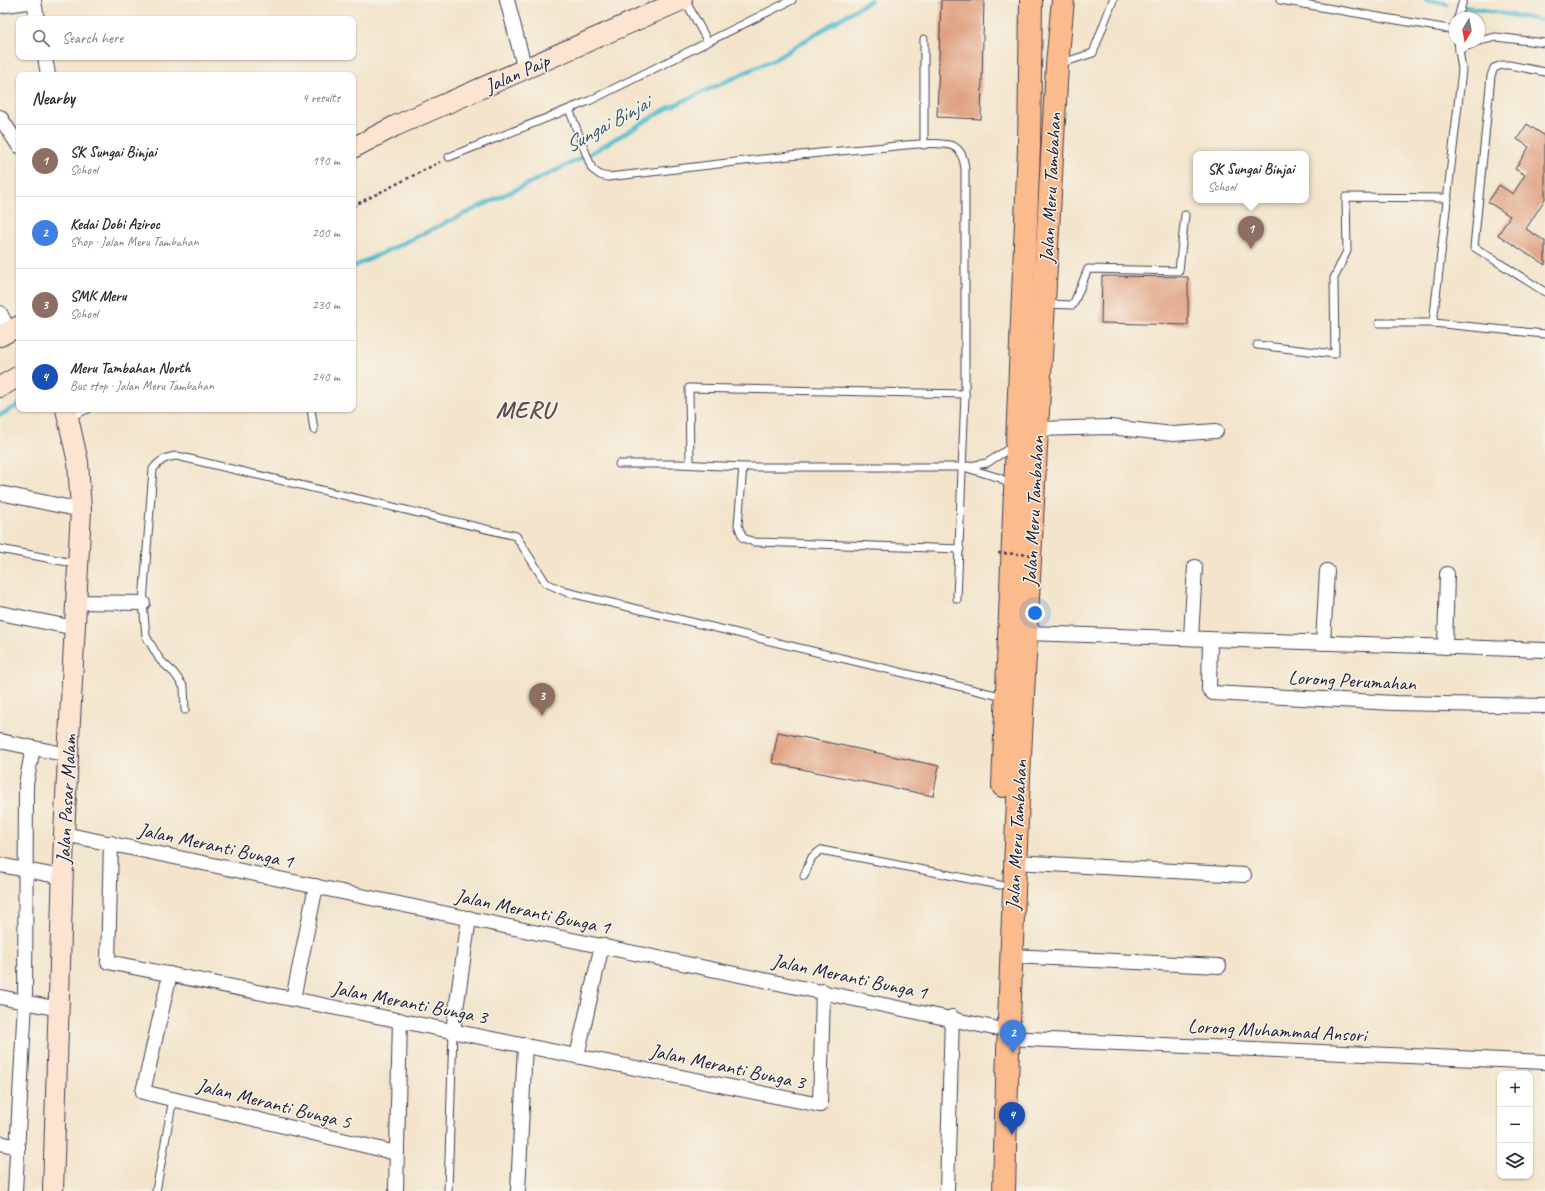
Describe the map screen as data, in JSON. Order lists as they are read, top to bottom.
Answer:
{
  "streets": {
    "main road": ["Jalan Meru Tambahan"],
    "street": [
      "Jalan Paip",
      "Lorong Perumahan",
      "Jalan Pasar Malam",
      "Jalan Meranti Bunga 1",
      "Jalan Meranti Bunga 3",
      "Lorong Muhammad Ansori",
      "Jalan Meranti Bunga 5"
    ]
  },
  "crossings": [
    ["Jalan Meru Tambahan", "Jalan Meranti Bunga 1"],
    ["Jalan Meru Tambahan", "Lorong Muhammad Ansori"],
    ["Jalan Pasar Malam", "Jalan Meranti Bunga 1"],
    ["Jalan Meranti Bunga 1", "Jalan Meranti Bunga 3"],
    ["Jalan Meranti Bunga 1", "Lorong Muhammad Ansori"],
    ["Jalan Meranti Bunga 3", "Jalan Meranti Bunga 5"]
  ],
  "districts": ["MERU"],
  "water": ["Sungai Binjai"],
  "north": "bottom",
  "page": {
    "search": "Search here",
    "heading": ["Nearby", "4 results"],
    "list": [
      {
        "mark": "1",
        "name": "SK Sungai Binjai",
        "note": "School",
        "value": "190 m"
      },
      {
        "mark": "2",
        "name": "Kedai Dobi Aziroc",
        "note": "Shop · Jalan Meru Tambahan",
        "value": "200 m"
      },
      {
        "mark": "3",
        "name": "SMK Meru",
        "note": "School",
        "value": "230 m"
      },
      {
        "mark": "4",
        "name": "Meru Tambahan North",
        "note": "Bus stop · Jalan Meru Tambahan",
        "value": "240 m"
      }
    ],
    "popup": ["SK Sungai Binjai", "School"],
    "pins": [
      "1",
      "3",
      "2",
      "4"
    ],
    "map_buttons": ["+", "−"]
  }
}
